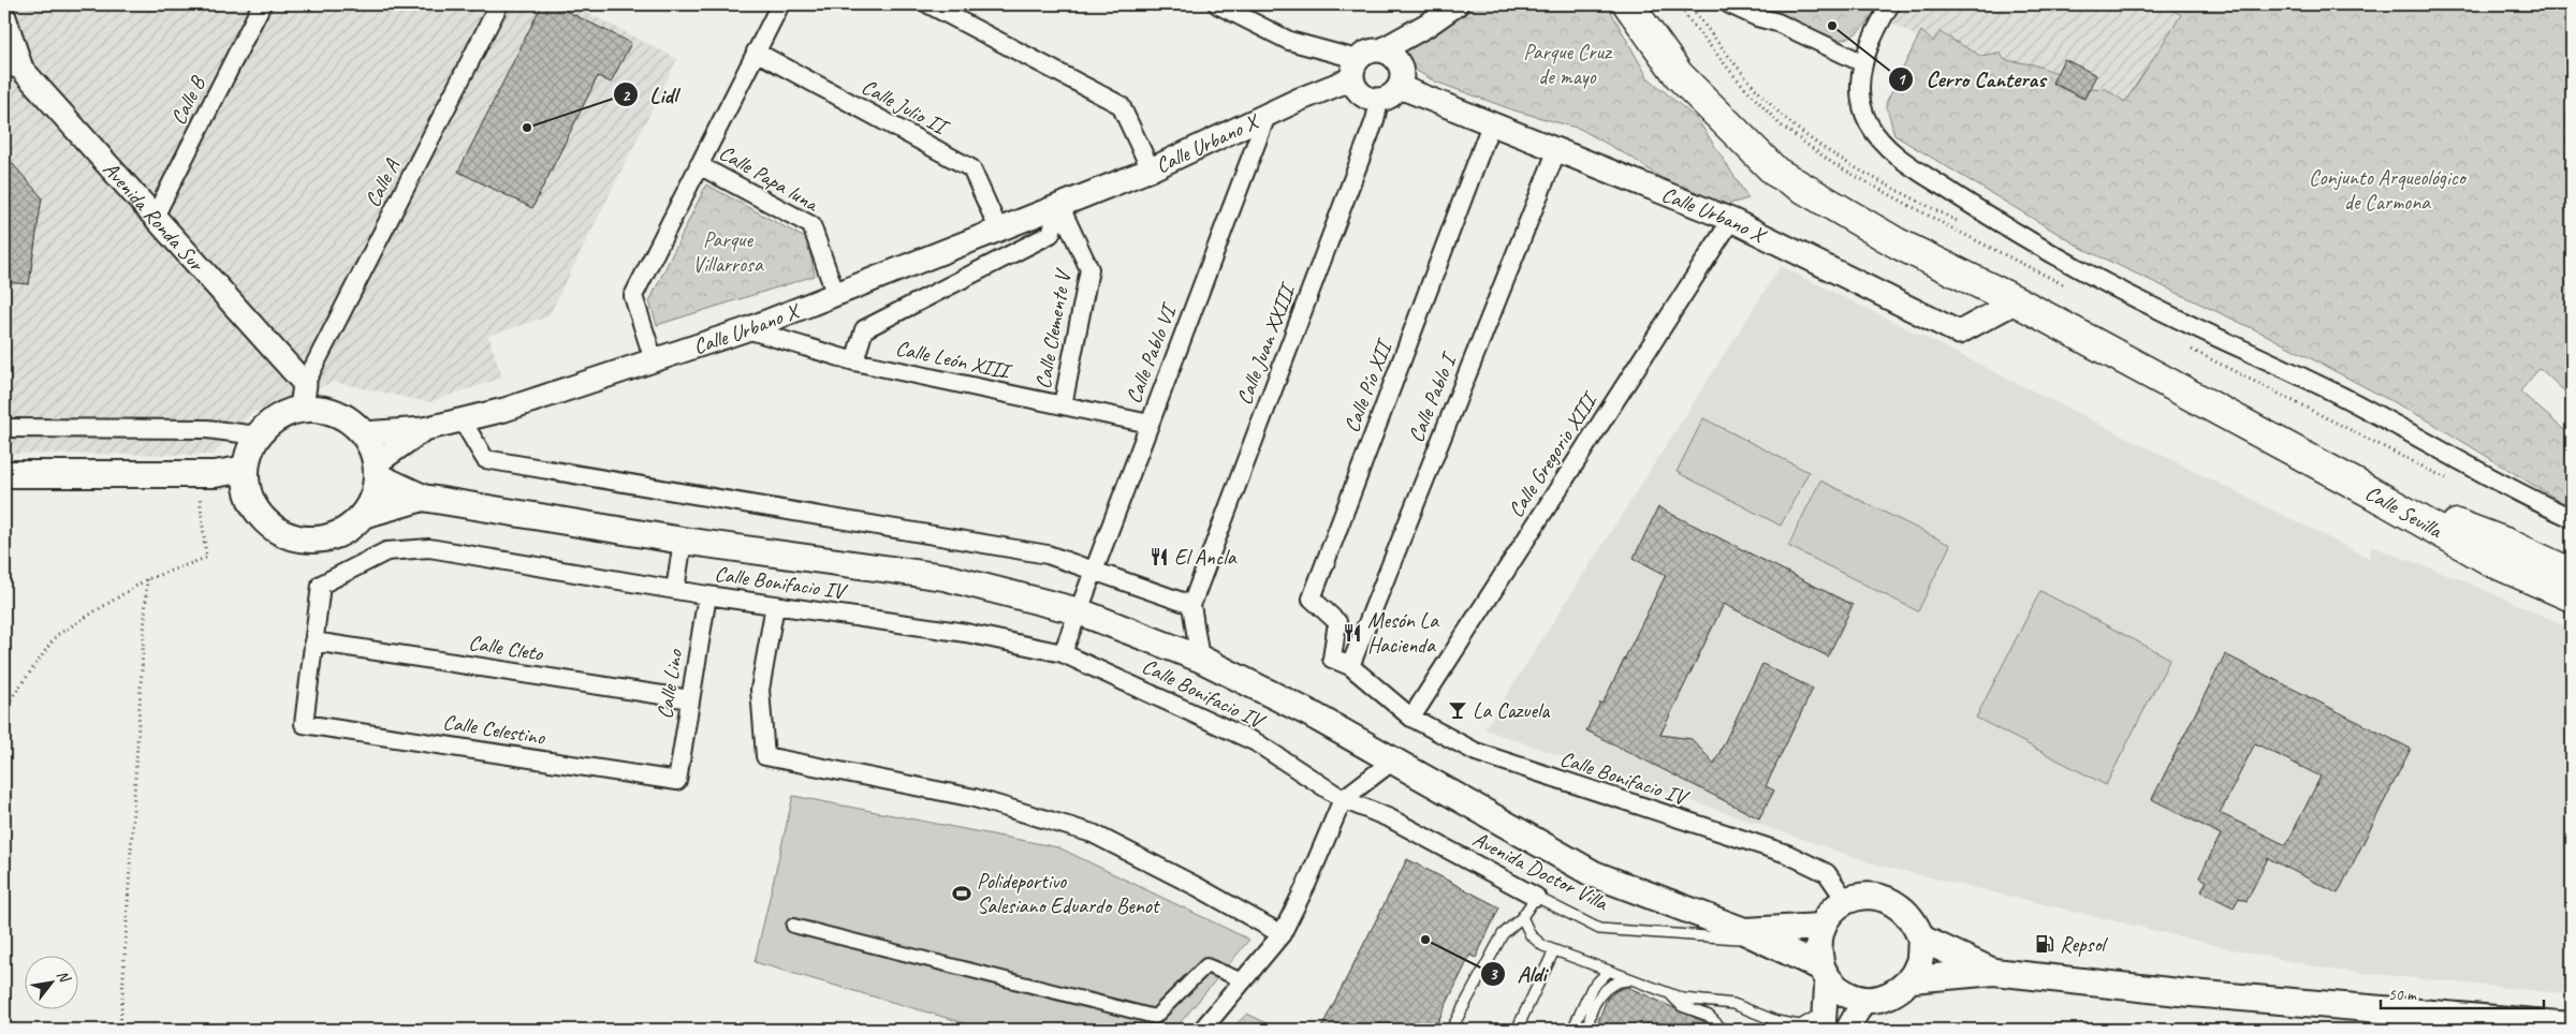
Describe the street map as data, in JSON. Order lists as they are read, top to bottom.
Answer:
{
  "streets": {
    "highway": ["Calle Sevilla"],
    "street": [
      "Calle B",
      "Calle Julio II",
      "Calle Urbano X",
      "Calle Papa luna",
      "Calle A",
      "Avenida Ronda Sur",
      "Calle Clemente V",
      "Calle Juan XXIII",
      "Calle Pablo VI",
      "Calle León XIII",
      "Calle Pío XII",
      "Calle Pablo I",
      "Calle Gregorio XIII",
      "Calle Bonifacio IV",
      "Calle Cleto",
      "Calle Lino",
      "Calle Celestino",
      "Avenida Doctor Villa"
    ]
  },
  "crossings": [
    ["Calle B", "Avenida Ronda Sur"],
    ["Calle Julio II", "Calle Urbano X"],
    ["Calle Urbano X", "Calle Papa luna"],
    ["Calle Urbano X", "Calle Clemente V"],
    ["Calle Urbano X", "Calle Juan XXIII"],
    ["Calle Urbano X", "Calle Pablo VI"],
    ["Calle Urbano X", "Calle León XIII"],
    ["Calle Urbano X", "Calle Pío XII"],
    ["Calle Urbano X", "Calle Pablo I"],
    ["Calle Urbano X", "Calle Gregorio XIII"],
    ["Calle A", "Avenida Ronda Sur"],
    ["Calle Clemente V", "Calle León XIII"],
    ["Calle Juan XXIII", "Calle Bonifacio IV"],
    ["Calle Pablo VI", "Calle León XIII"],
    ["Calle Pablo VI", "Calle Bonifacio IV"],
    ["Calle Pío XII", "Calle Bonifacio IV"],
    ["Calle Pablo I", "Calle Bonifacio IV"],
    ["Calle Gregorio XIII", "Calle Bonifacio IV"],
    ["Calle Bonifacio IV", "Calle Cleto"],
    ["Calle Bonifacio IV", "Calle Lino"],
    ["Calle Bonifacio IV", "Calle Celestino"],
    ["Calle Bonifacio IV", "Avenida Doctor Villa"],
    ["Calle Cleto", "Calle Lino"],
    ["Calle Lino", "Calle Celestino"]
  ],
  "parks": ["Parque Cruz de mayo", "Conjunto Arqueológico de Carmona", "Parque Villarrosa"],
  "places": {
    "other": ["Cerro Canteras", "Lidl", "Aldi"],
    "restaurant": ["El Ancla", "Mesón La Hacienda"],
    "bar": ["La Cazuela"],
    "sports": ["Polideportivo Salesiano Eduardo Benot"],
    "fuel station": ["Repsol"]
  },
  "scale_bar": "50 m",
  "north": "top right"
}
